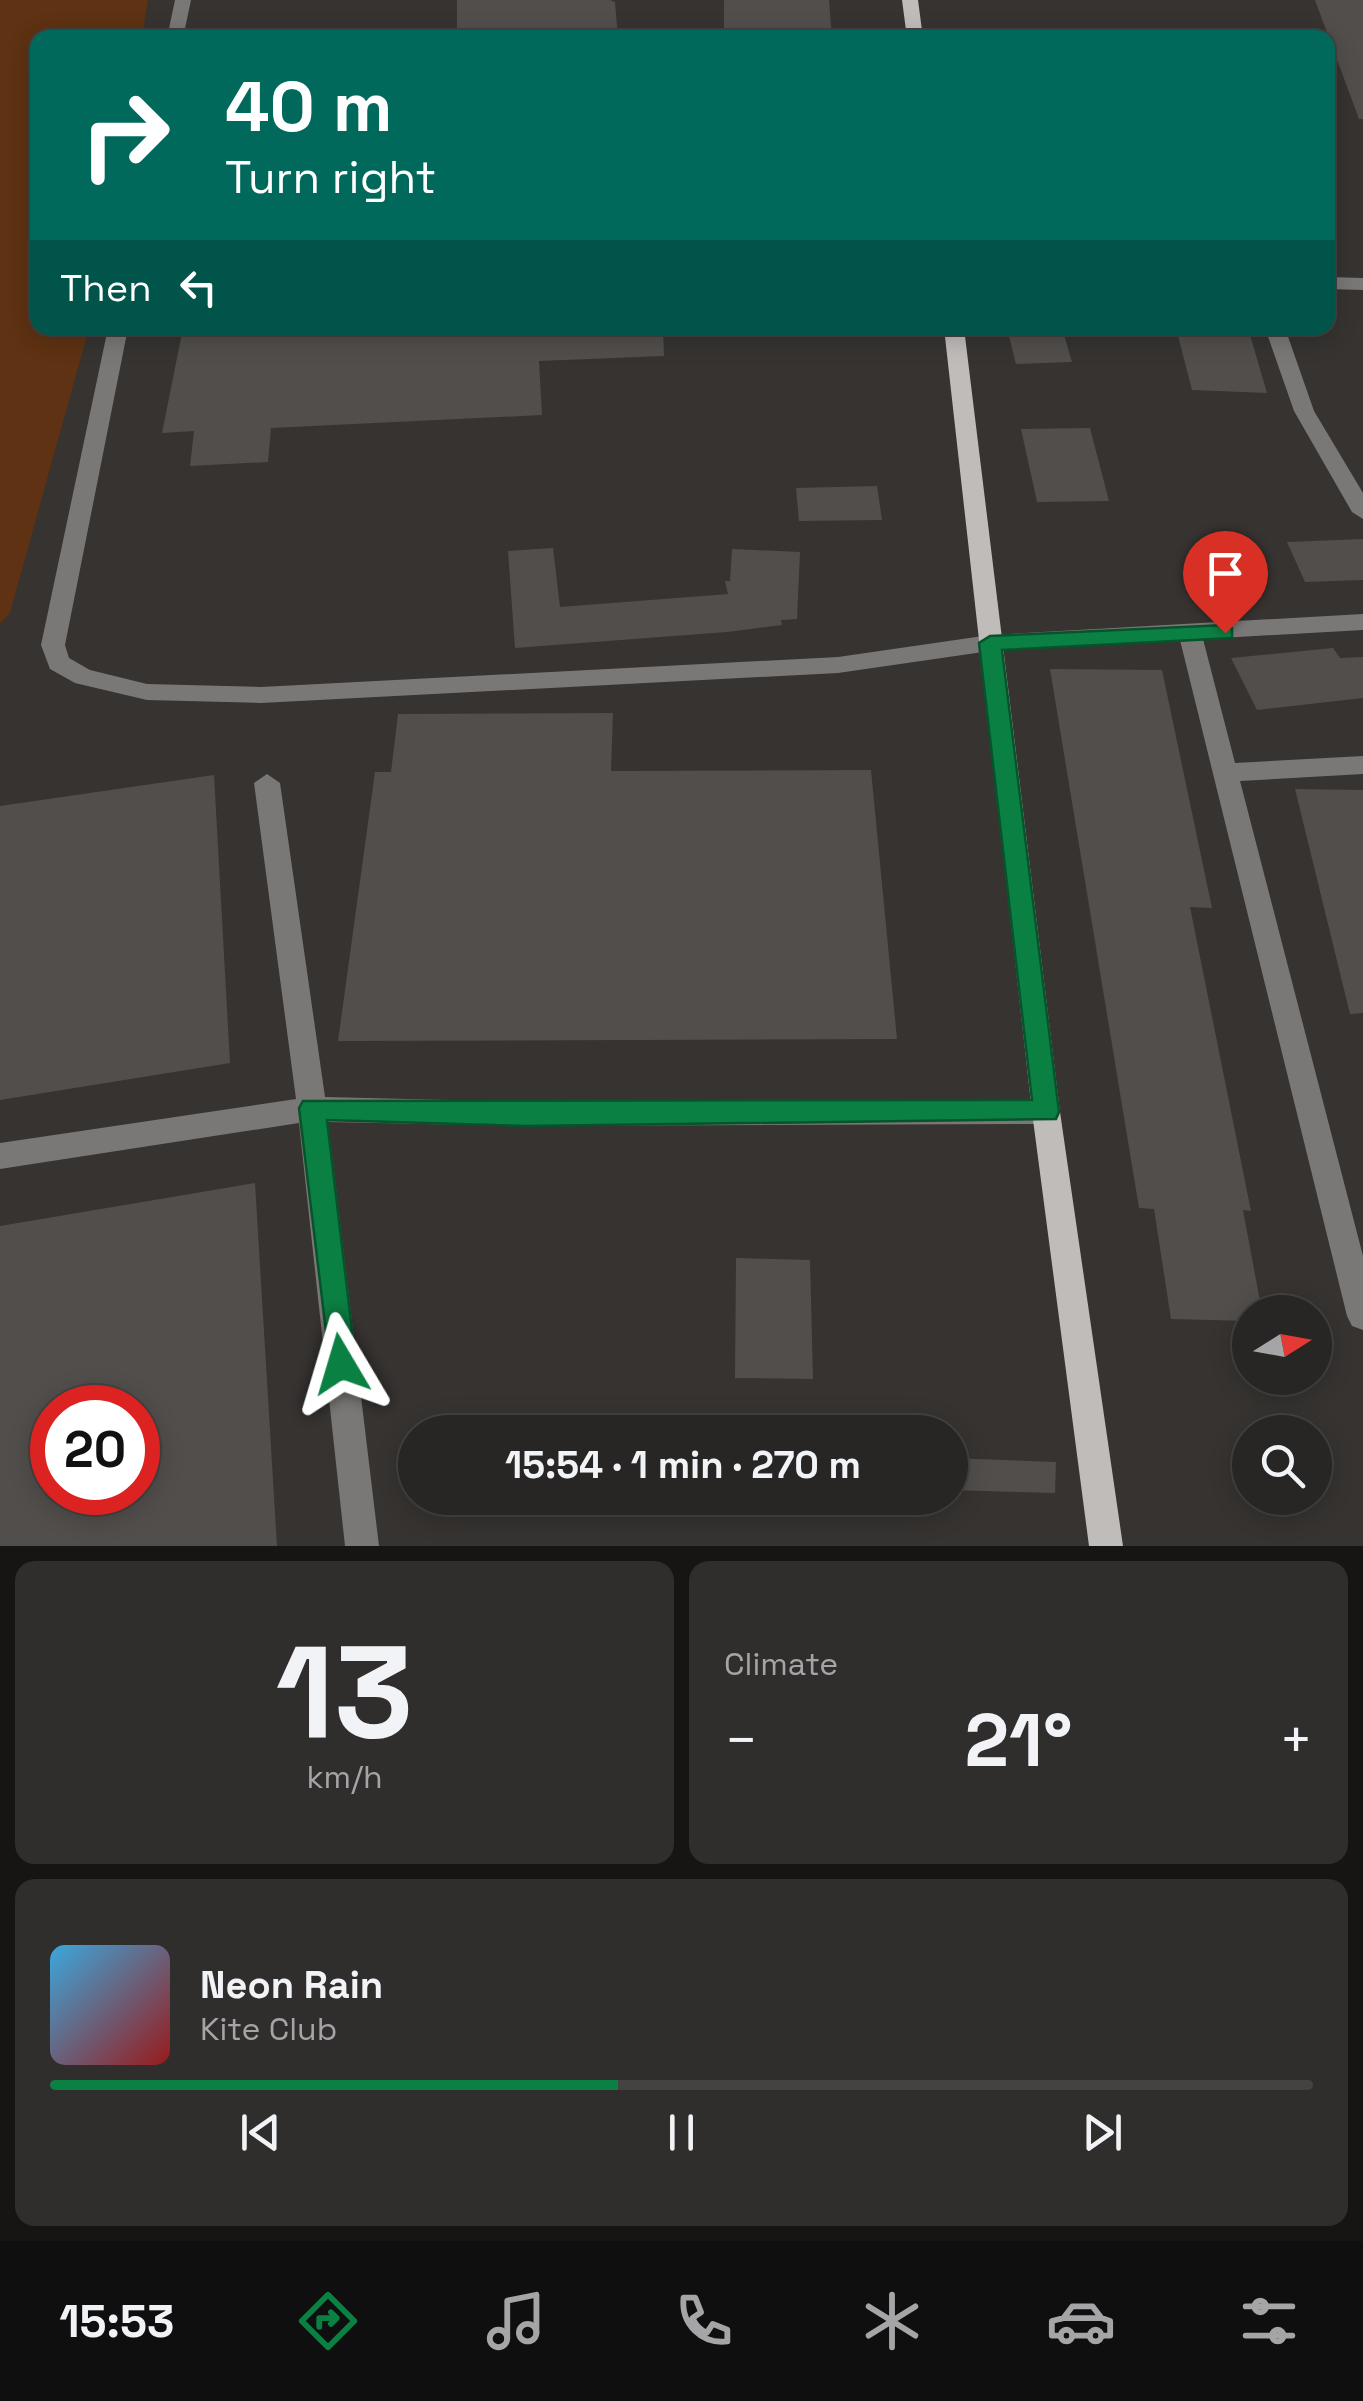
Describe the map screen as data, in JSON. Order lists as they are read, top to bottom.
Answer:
{
  "north": "right",
  "page": {
    "turn": ["40 m", "Turn right"],
    "then": "Then",
    "limit": "20",
    "trip": "15:54 · 1 min · 270 m",
    "tile": [
      ["13", "km/h"],
      "Climate"
    ],
    "heat": ["−", "21°", "+"],
    "song": ["Neon Rain", "Kite Club"],
    "tabs": "15:53"
  }
}
